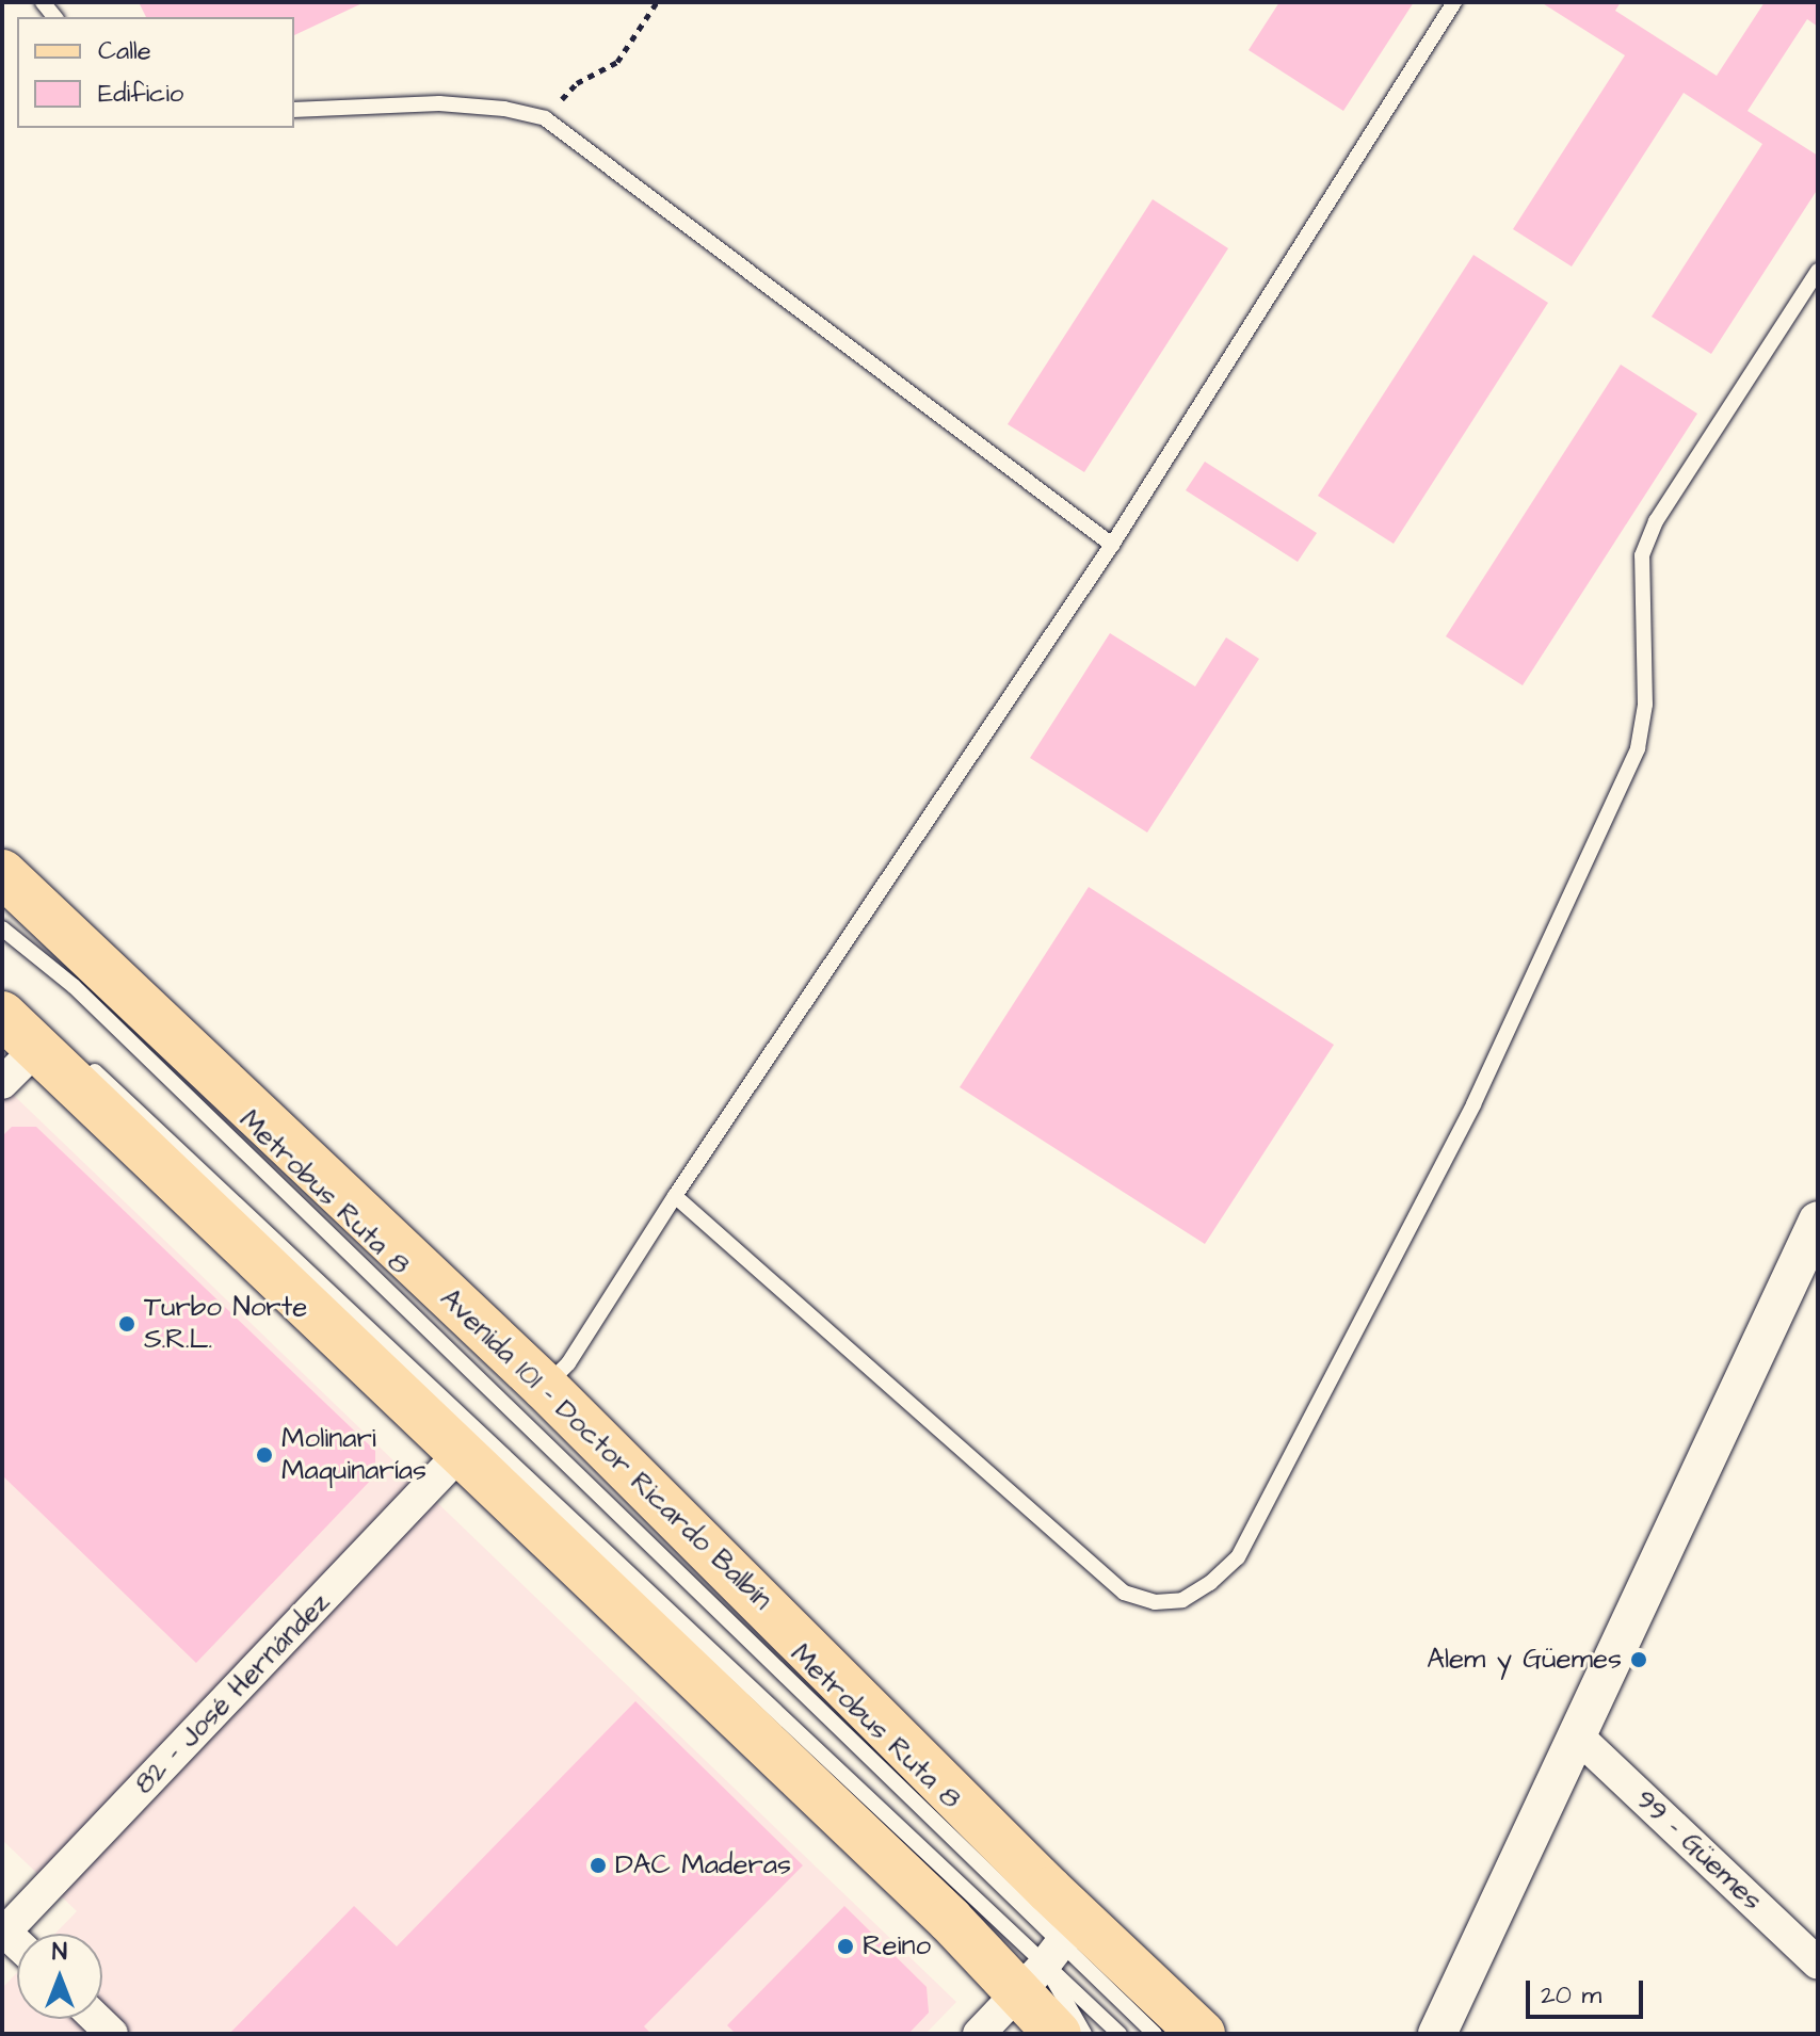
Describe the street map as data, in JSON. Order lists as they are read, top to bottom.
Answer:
{
  "streets": {
    "main road": ["Avenida 101 - Doctor Ricardo Balbín"],
    "street": ["82 - José Hernández", "99 - Güemes"],
    "lane": ["Metrobus Ruta 8"]
  },
  "crossings": [
    ["Metrobus Ruta 8", "Avenida 101 - Doctor Ricardo Balbín"],
    ["Avenida 101 - Doctor Ricardo Balbín", "82 - José Hernández"]
  ],
  "places": [
    "Turbo Norte S.R.L.",
    "Molinari Maquinarías",
    "Alem y Güemes",
    "DAC Maderas",
    "Reino"
  ],
  "legend": ["Calle", "Edificio"],
  "scale_bar": "20 m",
  "north": "top"
}
